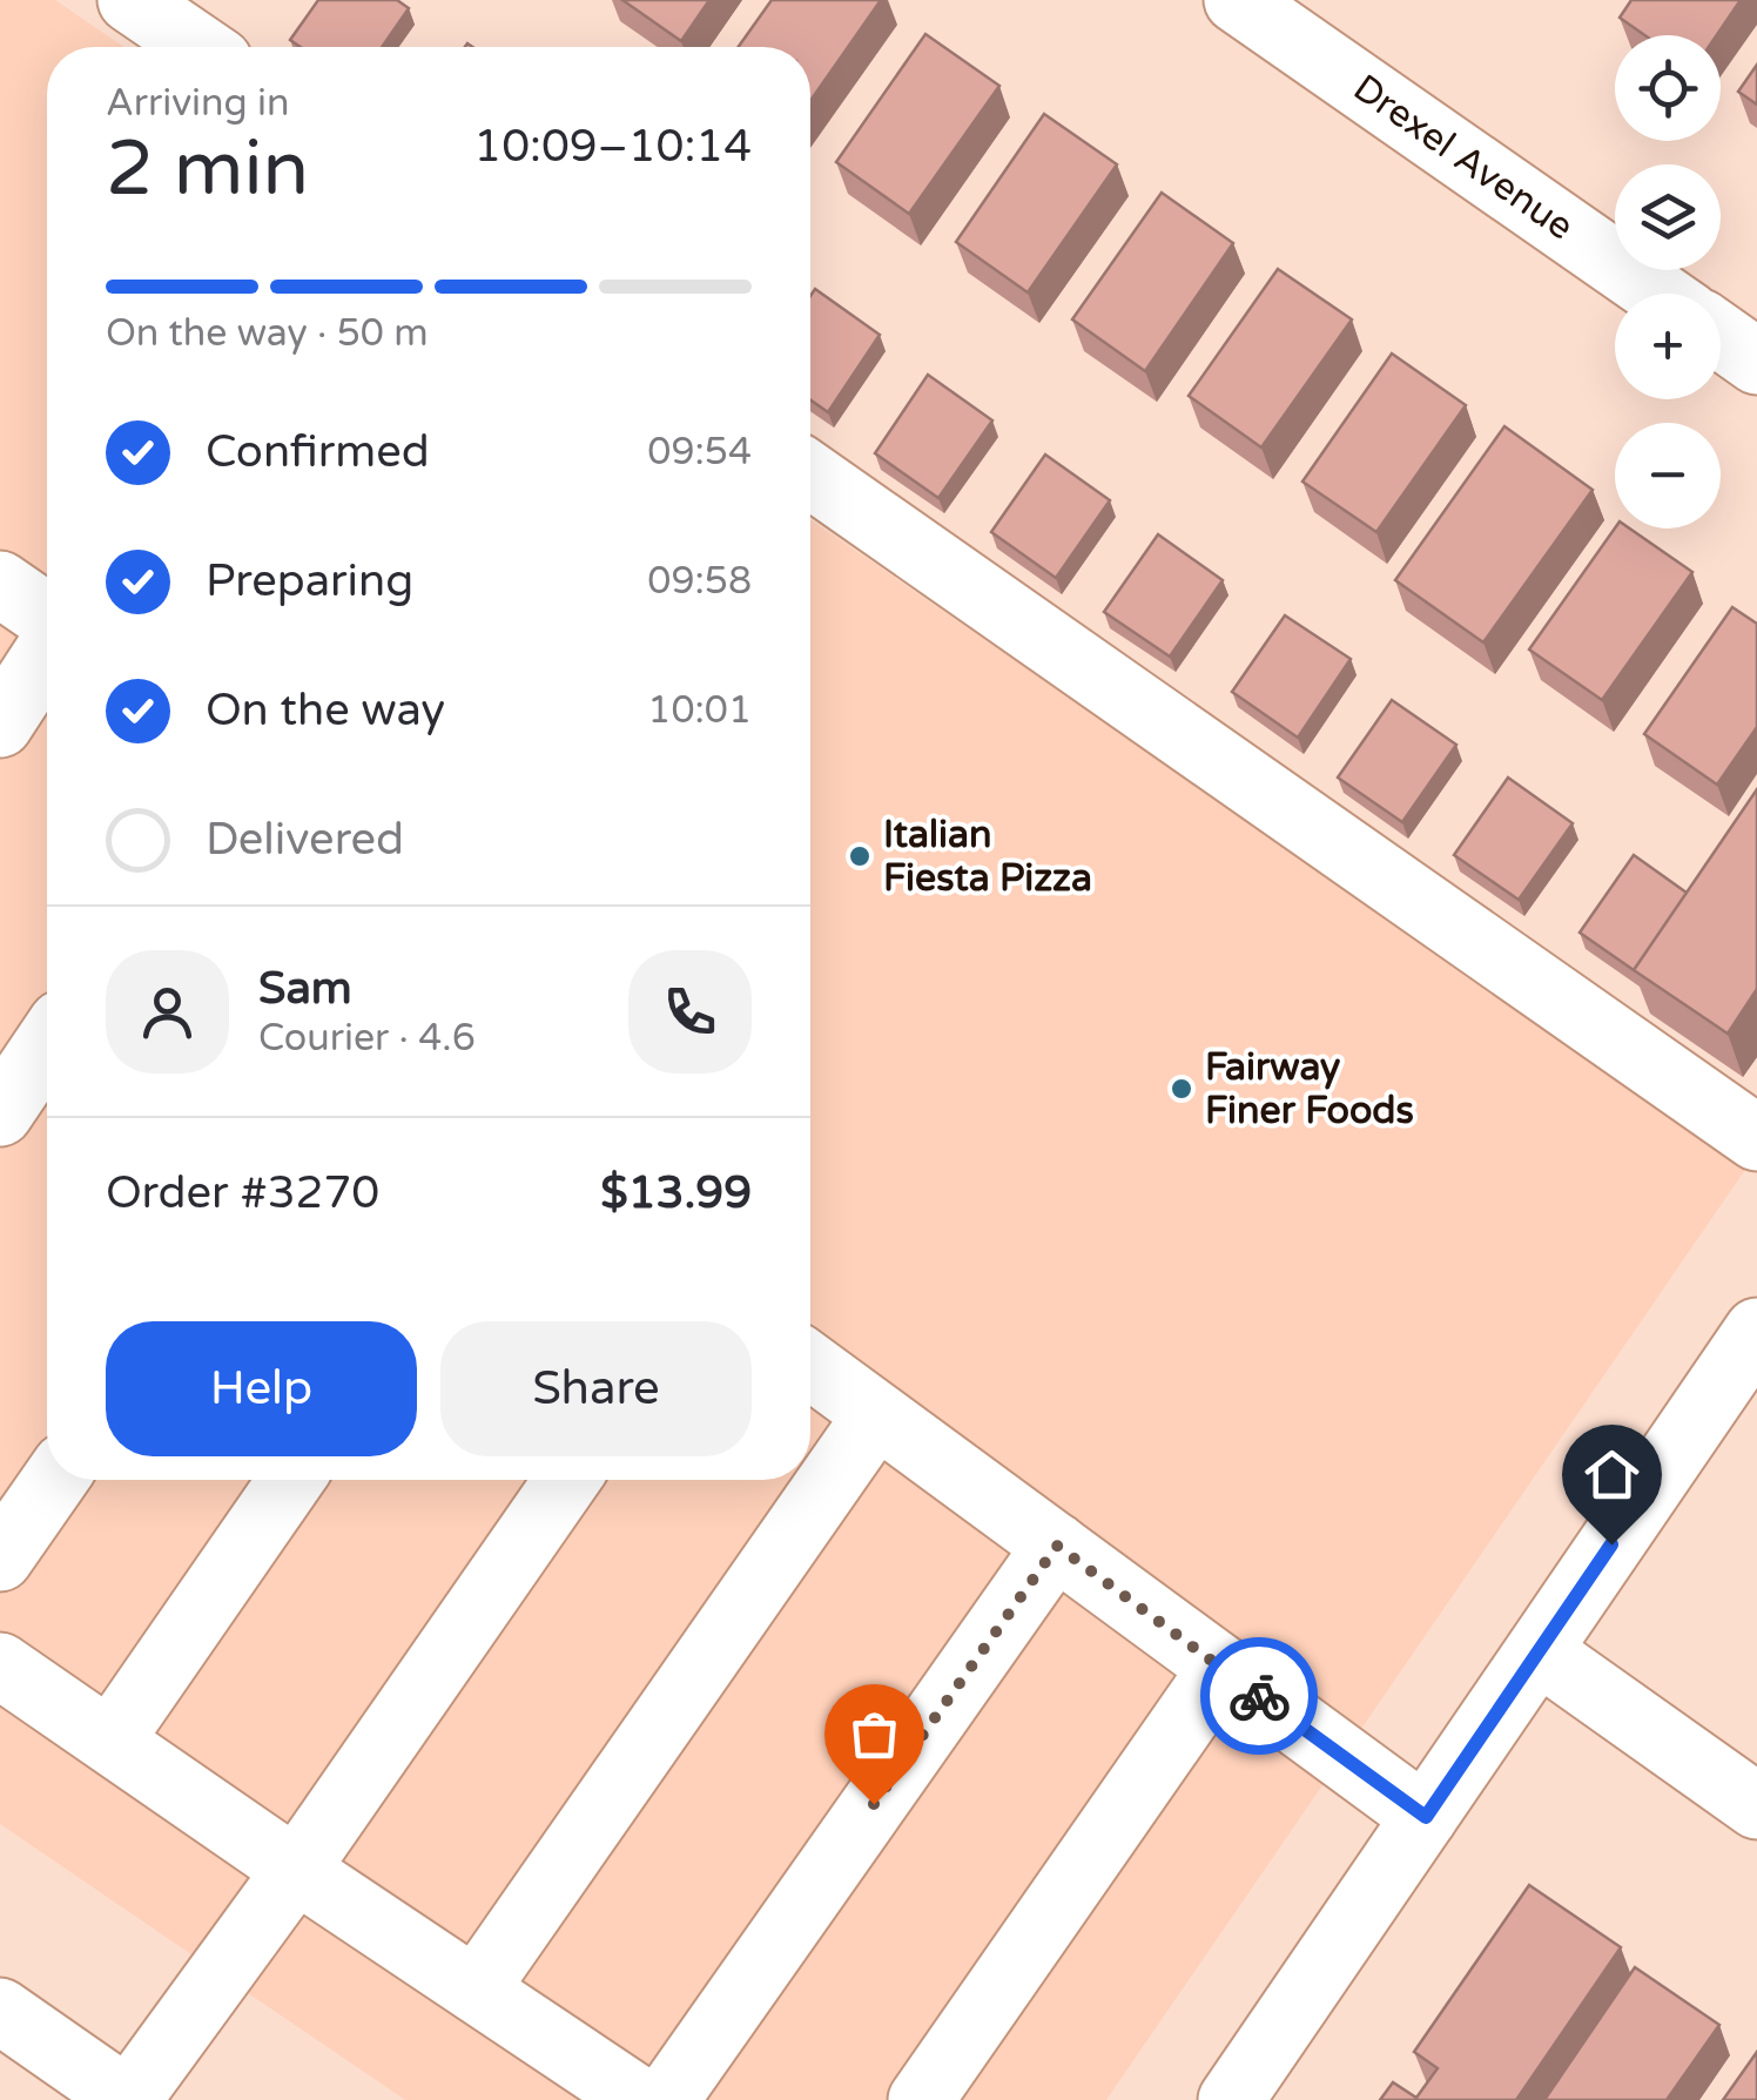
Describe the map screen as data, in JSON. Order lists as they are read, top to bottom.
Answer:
{
  "streets": {
    "street": ["Drexel Avenue"]
  },
  "places": ["Italian Fiesta Pizza", "Fairway Finer Foods"],
  "page": {
    "map_buttons": ["+", "−"],
    "heading": ["2 min", "Arriving in", "10:09–10:14"],
    "panel": [
      "Sam",
      "Courier · 4.6",
      "Order #3270",
      "$13.99"
    ],
    "bar": "On the way · 50 m",
    "list": [
      ["Confirmed", "09:54"],
      ["Preparing", "09:58"],
      ["On the way", "10:01"],
      "Delivered"
    ],
    "buttons": ["Help", "Share"]
  }
}
